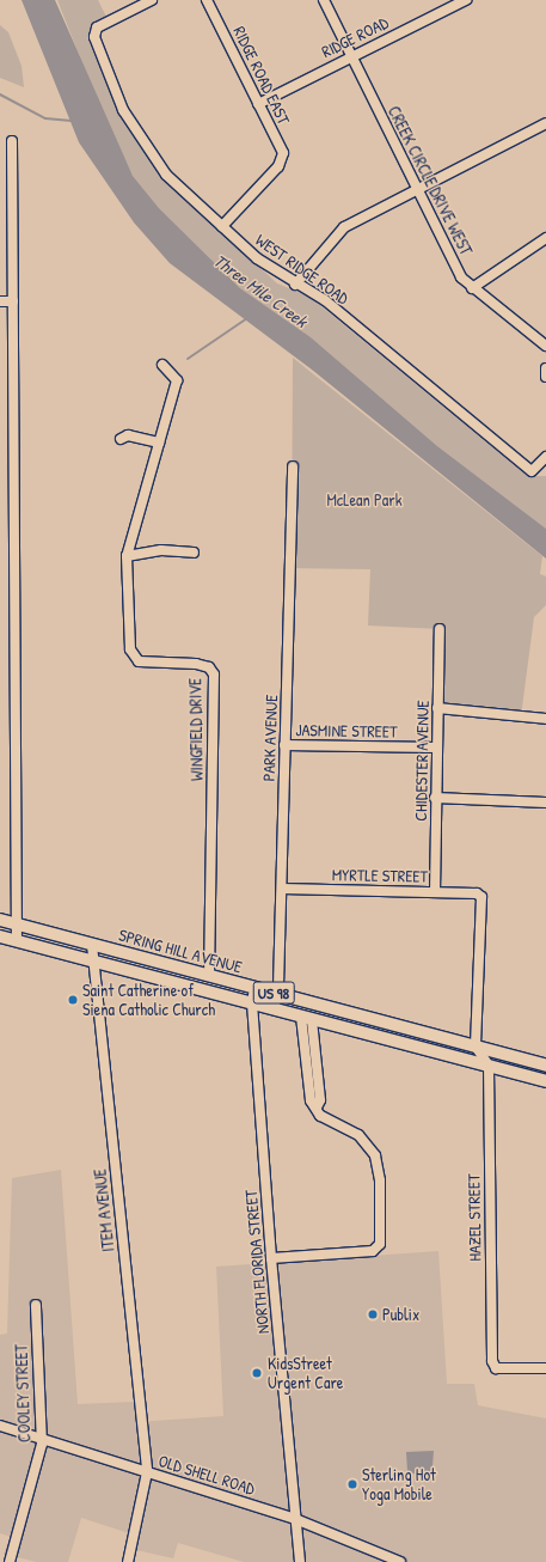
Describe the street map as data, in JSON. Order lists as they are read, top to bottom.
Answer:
{
  "streets": {
    "main road": ["SPRING HILL AVENUE", "US 98"],
    "street": [
      "RIDGE ROAD",
      "RIDGE ROAD EAST",
      "CREEK CIRCLE DRIVE WEST",
      "WEST RIDGE ROAD",
      "WINGFIELD DRIVE",
      "JASMINE STREET",
      "PARK AVENUE",
      "CHIDESTER AVENUE",
      "MYRTLE STREET",
      "ITEM AVENUE",
      "HAZEL STREET",
      "NORTH FLORIDA STREET",
      "COOLEY STREET",
      "OLD SHELL ROAD"
    ]
  },
  "crossings": [
    ["RIDGE ROAD", "RIDGE ROAD EAST"],
    ["RIDGE ROAD", "CREEK CIRCLE DRIVE WEST"],
    ["RIDGE ROAD EAST", "WEST RIDGE ROAD"],
    ["WINGFIELD DRIVE", "SPRING HILL AVENUE"],
    ["JASMINE STREET", "PARK AVENUE"],
    ["JASMINE STREET", "CHIDESTER AVENUE"],
    ["PARK AVENUE", "MYRTLE STREET"],
    ["PARK AVENUE", "SPRING HILL AVENUE"],
    ["CHIDESTER AVENUE", "MYRTLE STREET"],
    ["MYRTLE STREET", "SPRING HILL AVENUE"],
    ["SPRING HILL AVENUE", "ITEM AVENUE"],
    ["SPRING HILL AVENUE", "HAZEL STREET"],
    ["SPRING HILL AVENUE", "NORTH FLORIDA STREET"],
    ["ITEM AVENUE", "OLD SHELL ROAD"],
    ["NORTH FLORIDA STREET", "OLD SHELL ROAD"],
    ["COOLEY STREET", "OLD SHELL ROAD"]
  ],
  "water": ["Three Mile Creek"],
  "parks": ["McLean Park"],
  "places": [
    "Saint Catherine of Siena Catholic Church",
    "Publix",
    "KidsStreet Urgent Care",
    "Sterling Hot Yoga Mobile"
  ]
}
